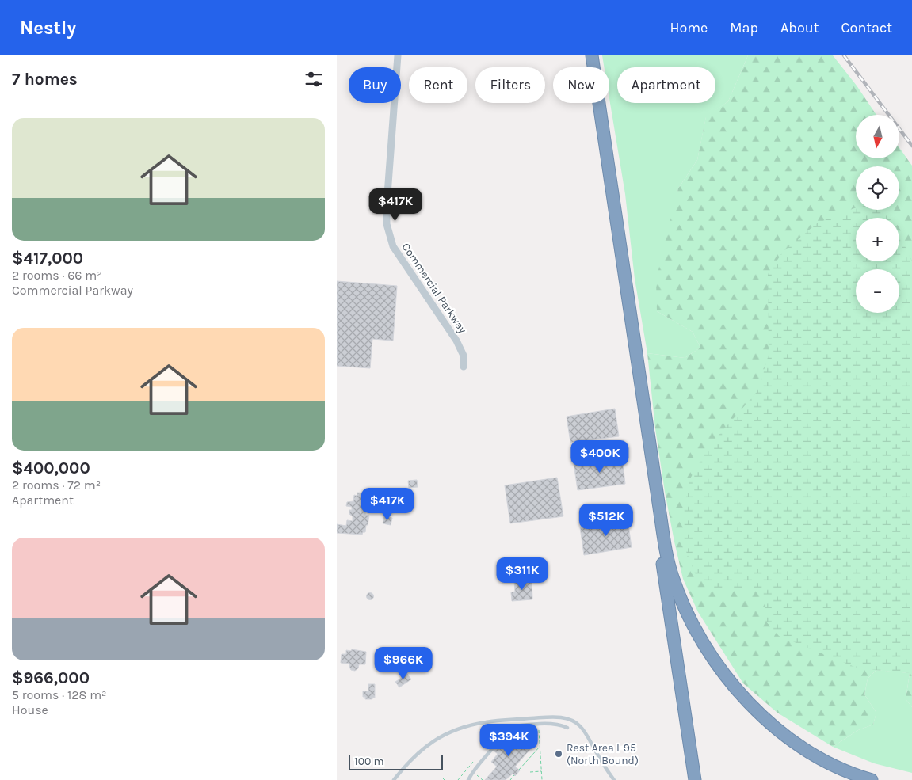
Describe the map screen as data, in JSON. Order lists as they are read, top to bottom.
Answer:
{
  "streets": {
    "street": ["Commercial Parkway"]
  },
  "places": ["Rest Area I-95 (North Bound)"],
  "scale_bar": "100 m",
  "north": "bottom",
  "page": {
    "header": "Nestly",
    "nav": [
      "Home",
      "Map",
      "About",
      "Contact"
    ],
    "heading": "7 homes",
    "chip": [
      "Buy",
      "Rent",
      "Filters",
      "New",
      "Apartment"
    ],
    "list": [
      {
        "name": "$417,000",
        "note": "2 rooms · 66 m² · Commercial Parkway"
      },
      {
        "name": "$400,000",
        "note": "2 rooms · 72 m² · Apartment"
      },
      {
        "name": "$966,000",
        "note": "5 rooms · 128 m² · House"
      }
    ],
    "map_buttons": ["+", "−"],
    "price": [
      "$417K",
      "$400K",
      "$417K",
      "$512K",
      "$311K",
      "$966K",
      "$394K"
    ],
    "scale": "100 m"
  }
}
